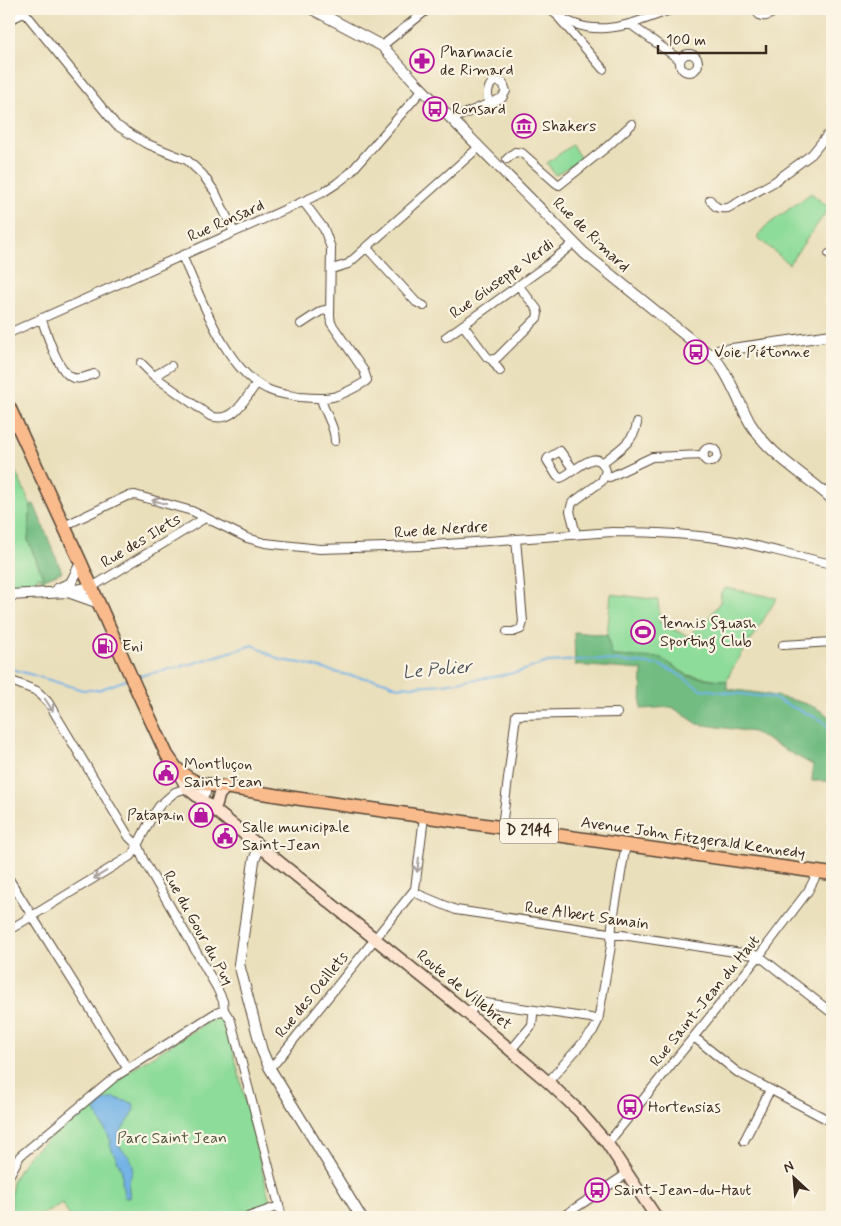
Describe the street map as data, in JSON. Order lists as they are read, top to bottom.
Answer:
{
  "streets": {
    "main road": ["D 2144", "Avenue John Fitzgerald Kennedy", "Route de Villebret"],
    "street": [
      "Rue Ronsard",
      "Rue de Rimard",
      "Rue Giuseppe Verdi",
      "Rue de Nerdre",
      "Rue des Ilets",
      "Rue Albert Samain",
      "Rue du Gour du Puy",
      "Rue des Oeillets",
      "Rue Saint-Jean du Haut"
    ]
  },
  "crossings": [
    ["Rue Ronsard", "Rue de Rimard"],
    ["Rue de Rimard", "Rue Giuseppe Verdi"],
    ["Rue de Nerdre", "Rue des Ilets"],
    ["Rue de Nerdre", "Avenue John Fitzgerald Kennedy"],
    ["Rue des Ilets", "Avenue John Fitzgerald Kennedy"],
    ["Avenue John Fitzgerald Kennedy", "Rue Saint-Jean du Haut"],
    ["Rue Albert Samain", "Rue des Oeillets"],
    ["Rue Albert Samain", "Rue Saint-Jean du Haut"],
    ["Route de Villebret", "Rue des Oeillets"],
    ["Route de Villebret", "Rue Saint-Jean du Haut"]
  ],
  "water": ["Le Polier"],
  "parks": ["Parc Saint Jean"],
  "places": {
    "pharmacy": ["Pharmacie de Rimard"],
    "bus stop": [
      "Ronsard",
      "Voie Piétonne",
      "Hortensias",
      "Saint-Jean-du-Haut"
    ],
    "museum": ["Shakers"],
    "sports": ["Tennis Squash Sporting Club"],
    "fuel station": ["Eni"],
    "public building": ["Montluçon Saint-Jean", "Salle municipale Saint-Jean"],
    "shop": ["Patapain"]
  },
  "scale_bar": "100 m",
  "north": "top left"
}
